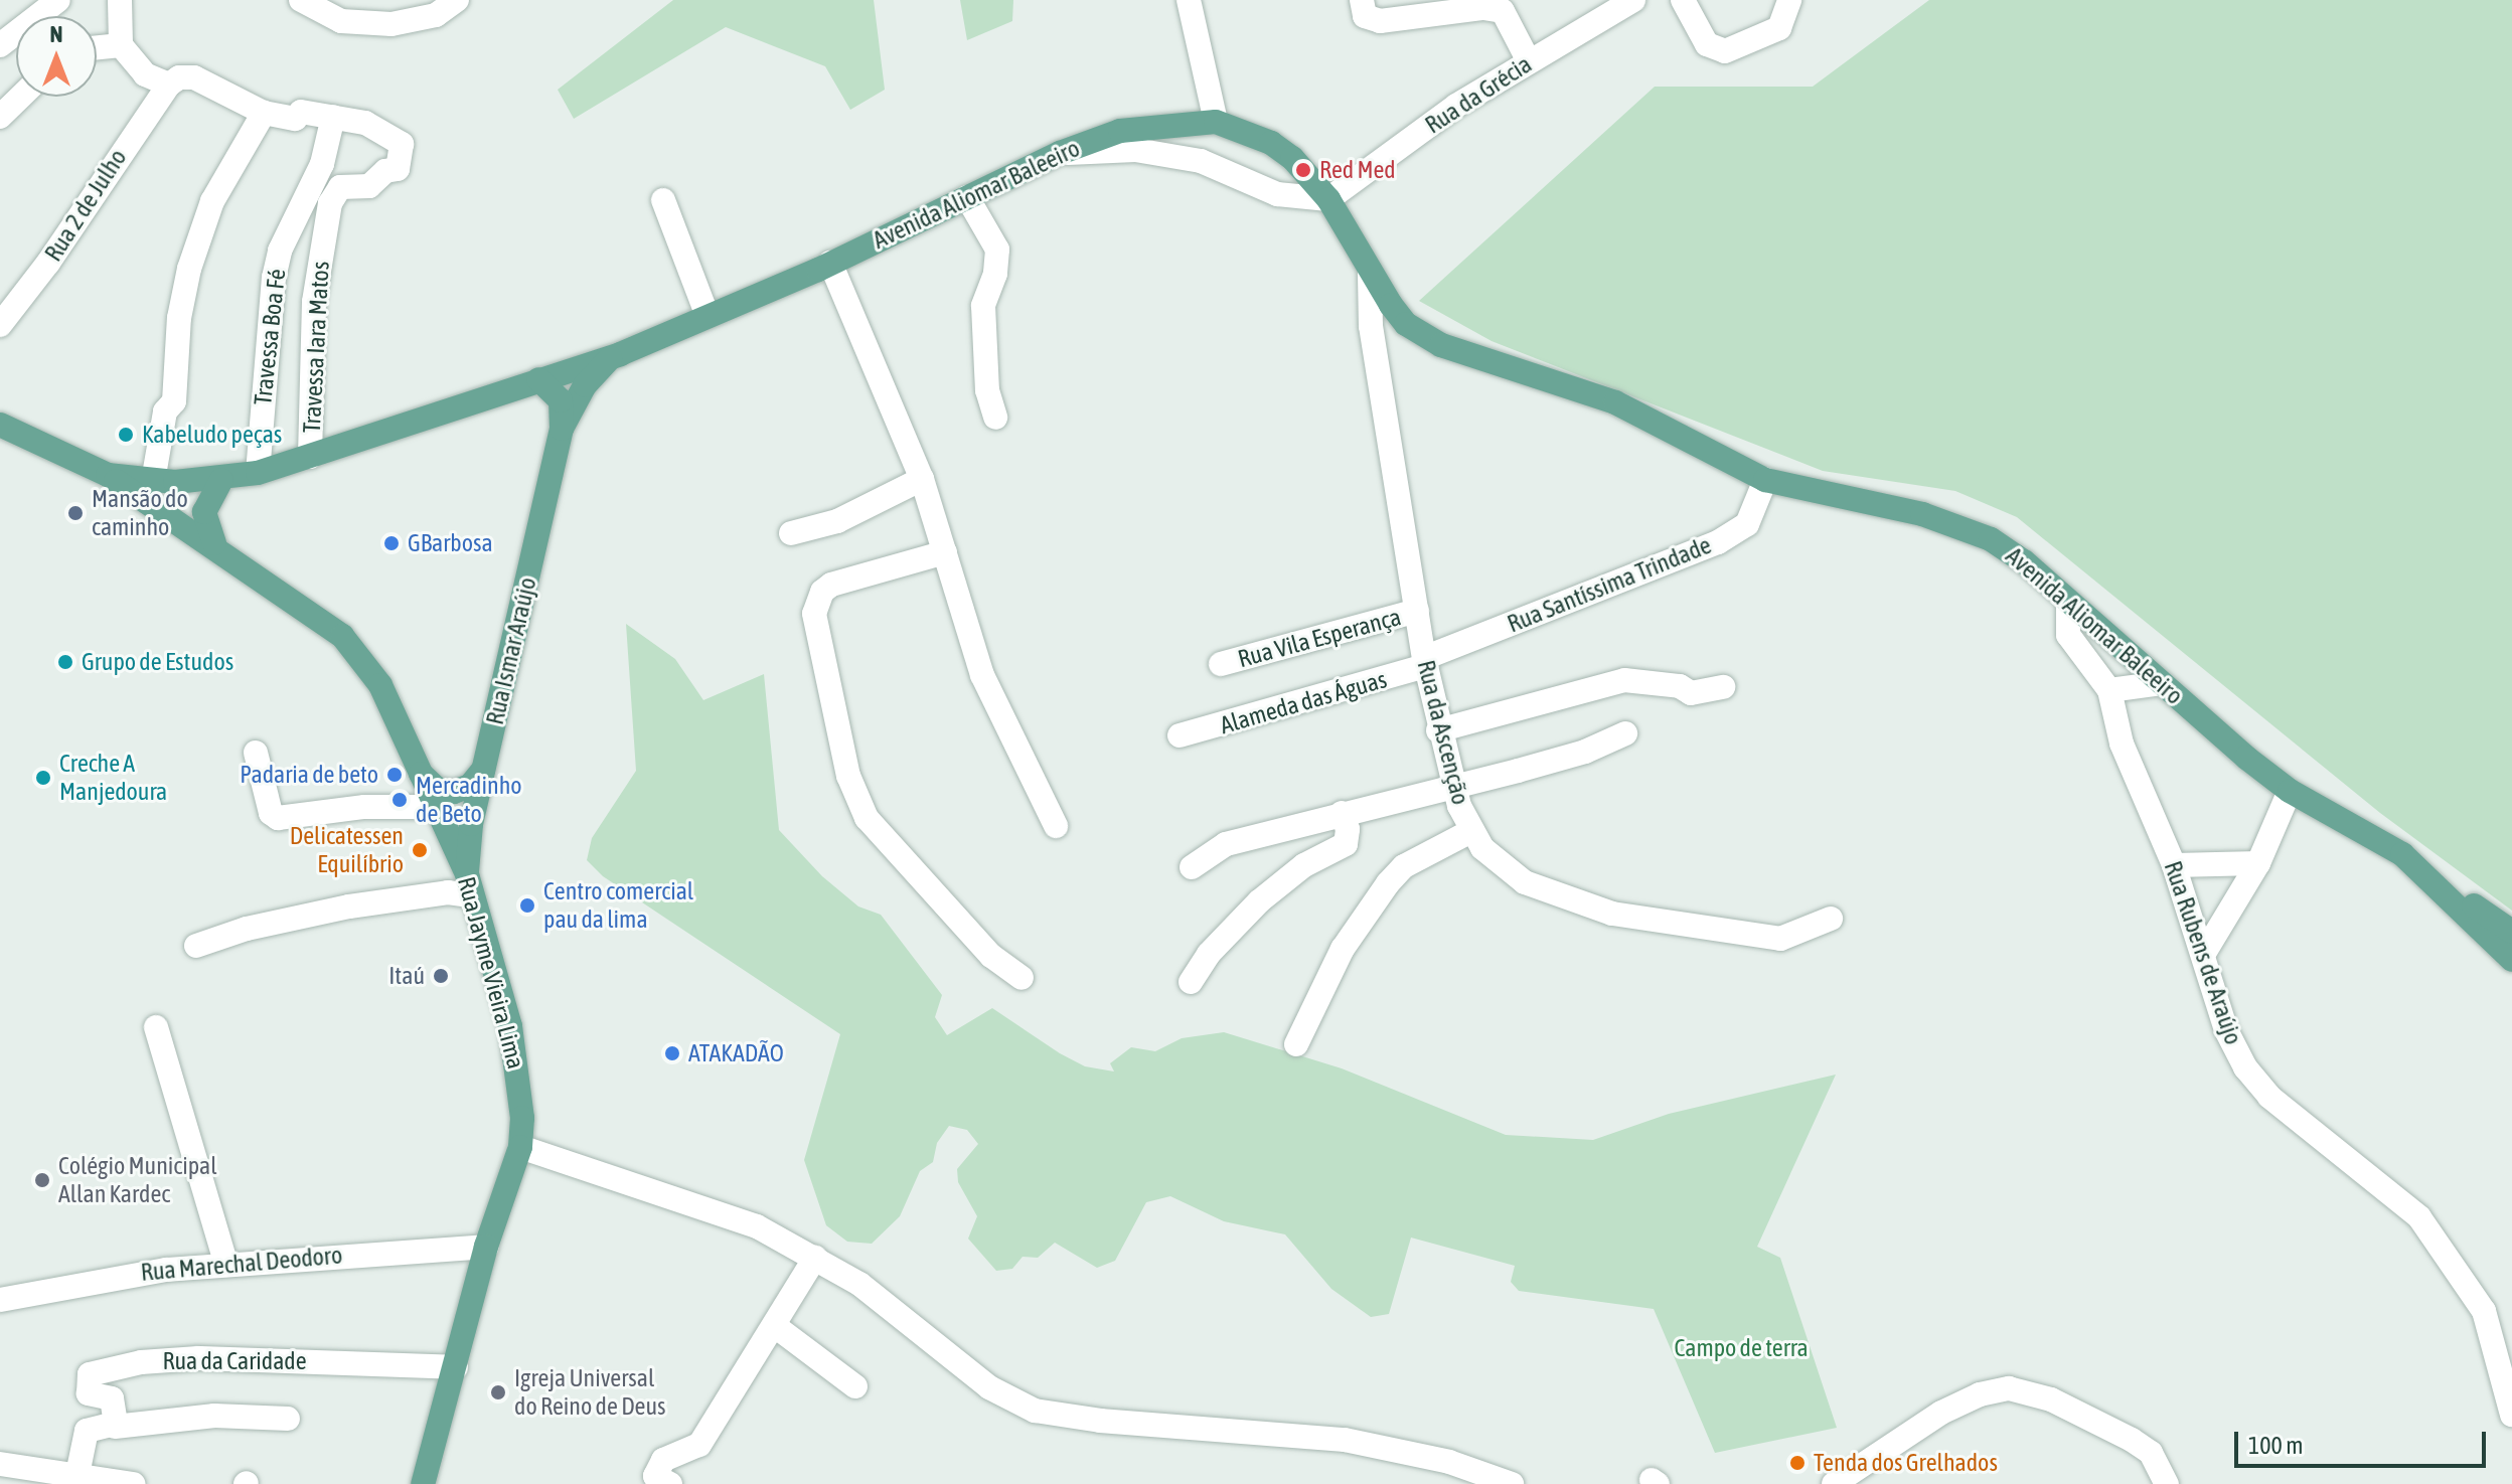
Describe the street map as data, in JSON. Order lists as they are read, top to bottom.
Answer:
{
  "streets": {
    "main road": ["Avenida Aliomar Baleeiro", "Rua Ismar Araújo", "Rua Jayme Vieira Lima"],
    "street": [
      "Rua da Grécia",
      "Rua 2 de Julho",
      "Travessa Boa Fé",
      "Travessa Iara Matos",
      "Rua Santíssima Trindade",
      "Rua Vila Esperança",
      "Alameda das Águas",
      "Rua da Ascenção",
      "Rua Rubens de Araújo",
      "Rua Marechal Deodoro",
      "Rua da Caridade"
    ]
  },
  "crossings": [
    ["Rua da Grécia", "Avenida Aliomar Baleeiro"],
    ["Avenida Aliomar Baleeiro", "Travessa Boa Fé"],
    ["Avenida Aliomar Baleeiro", "Travessa Iara Matos"],
    ["Avenida Aliomar Baleeiro", "Rua Santíssima Trindade"],
    ["Avenida Aliomar Baleeiro", "Rua Ismar Araújo"],
    ["Avenida Aliomar Baleeiro", "Rua da Ascenção"],
    ["Avenida Aliomar Baleeiro", "Rua Rubens de Araújo"],
    ["Avenida Aliomar Baleeiro", "Rua Jayme Vieira Lima"],
    ["Travessa Boa Fé", "Travessa Iara Matos"],
    ["Rua Santíssima Trindade", "Alameda das Águas"],
    ["Rua Santíssima Trindade", "Rua da Ascenção"],
    ["Rua Vila Esperança", "Rua da Ascenção"],
    ["Rua Ismar Araújo", "Rua Jayme Vieira Lima"],
    ["Alameda das Águas", "Rua da Ascenção"],
    ["Rua Jayme Vieira Lima", "Rua Marechal Deodoro"],
    ["Rua Jayme Vieira Lima", "Rua da Caridade"]
  ],
  "parks": ["Campo de terra"],
  "places": [
    "Red Med",
    "Kabeludo peças",
    "Mansão do caminho",
    "GBarbosa",
    "Grupo de Estudos",
    "Padaria de beto",
    "Creche A Manjedoura",
    "Mercadinho de Beto",
    "Delicatessen Equilíbrio",
    "Centro comercial pau da lima",
    "Itaú",
    "ATAKADÃO",
    "Colégio Municipal Allan Kardec",
    "Igreja Universal do Reino de Deus",
    "Tenda dos Grelhados"
  ],
  "scale_bar": "100 m",
  "north": "top"
}
